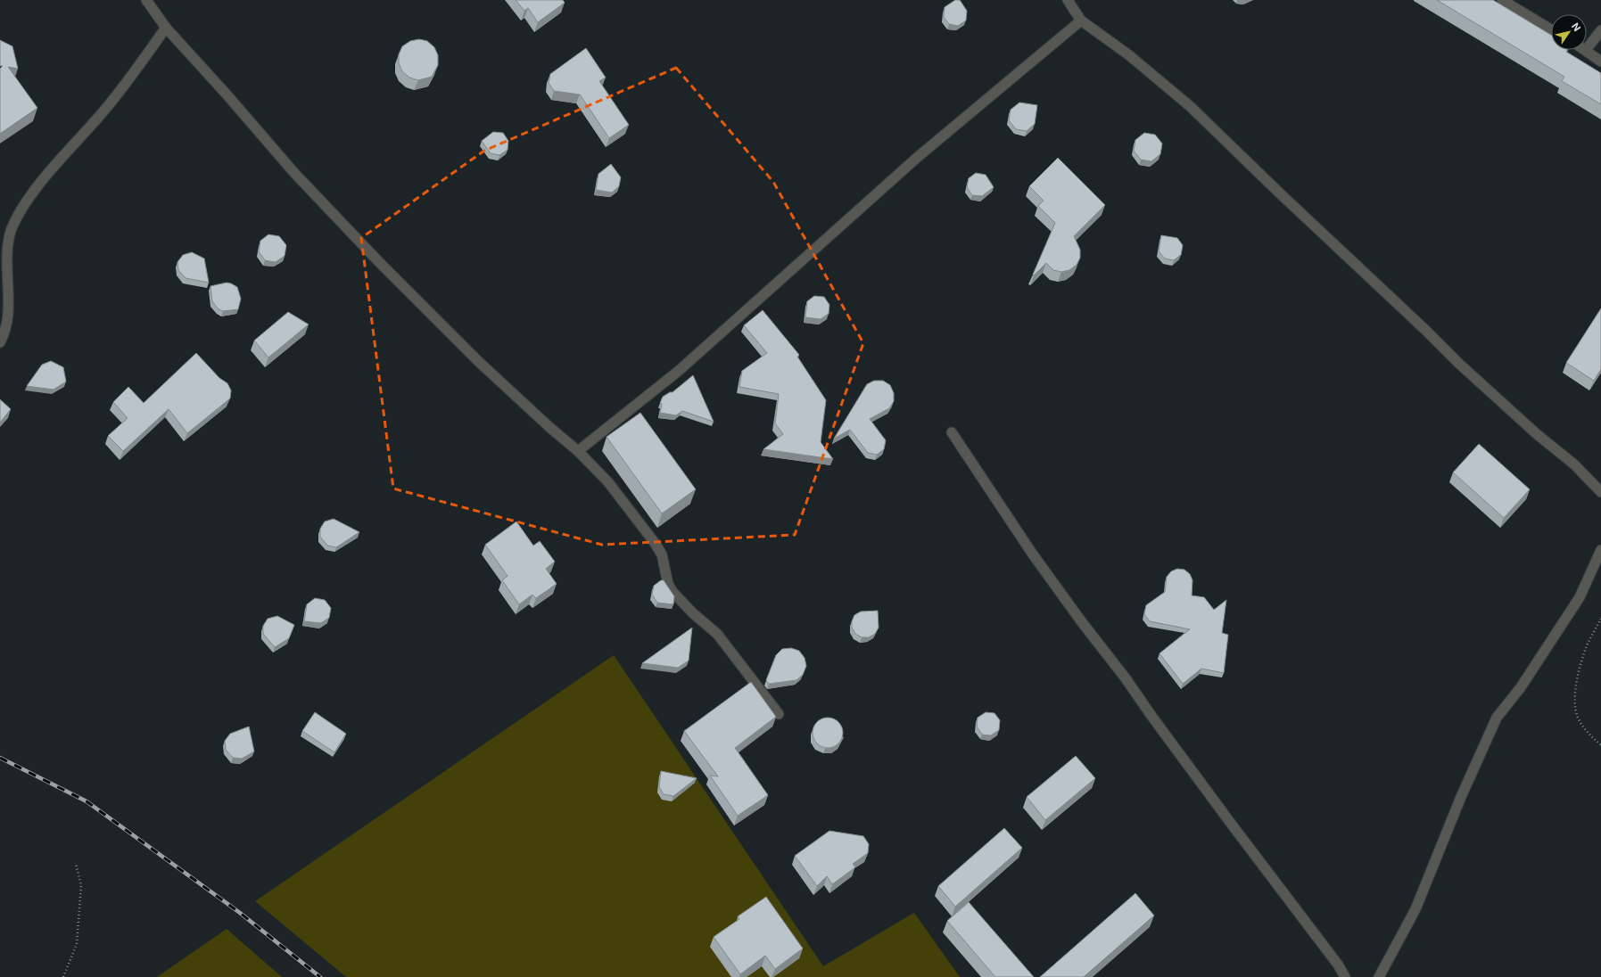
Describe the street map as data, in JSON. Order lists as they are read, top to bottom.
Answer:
{
  "north": "top right"
}
